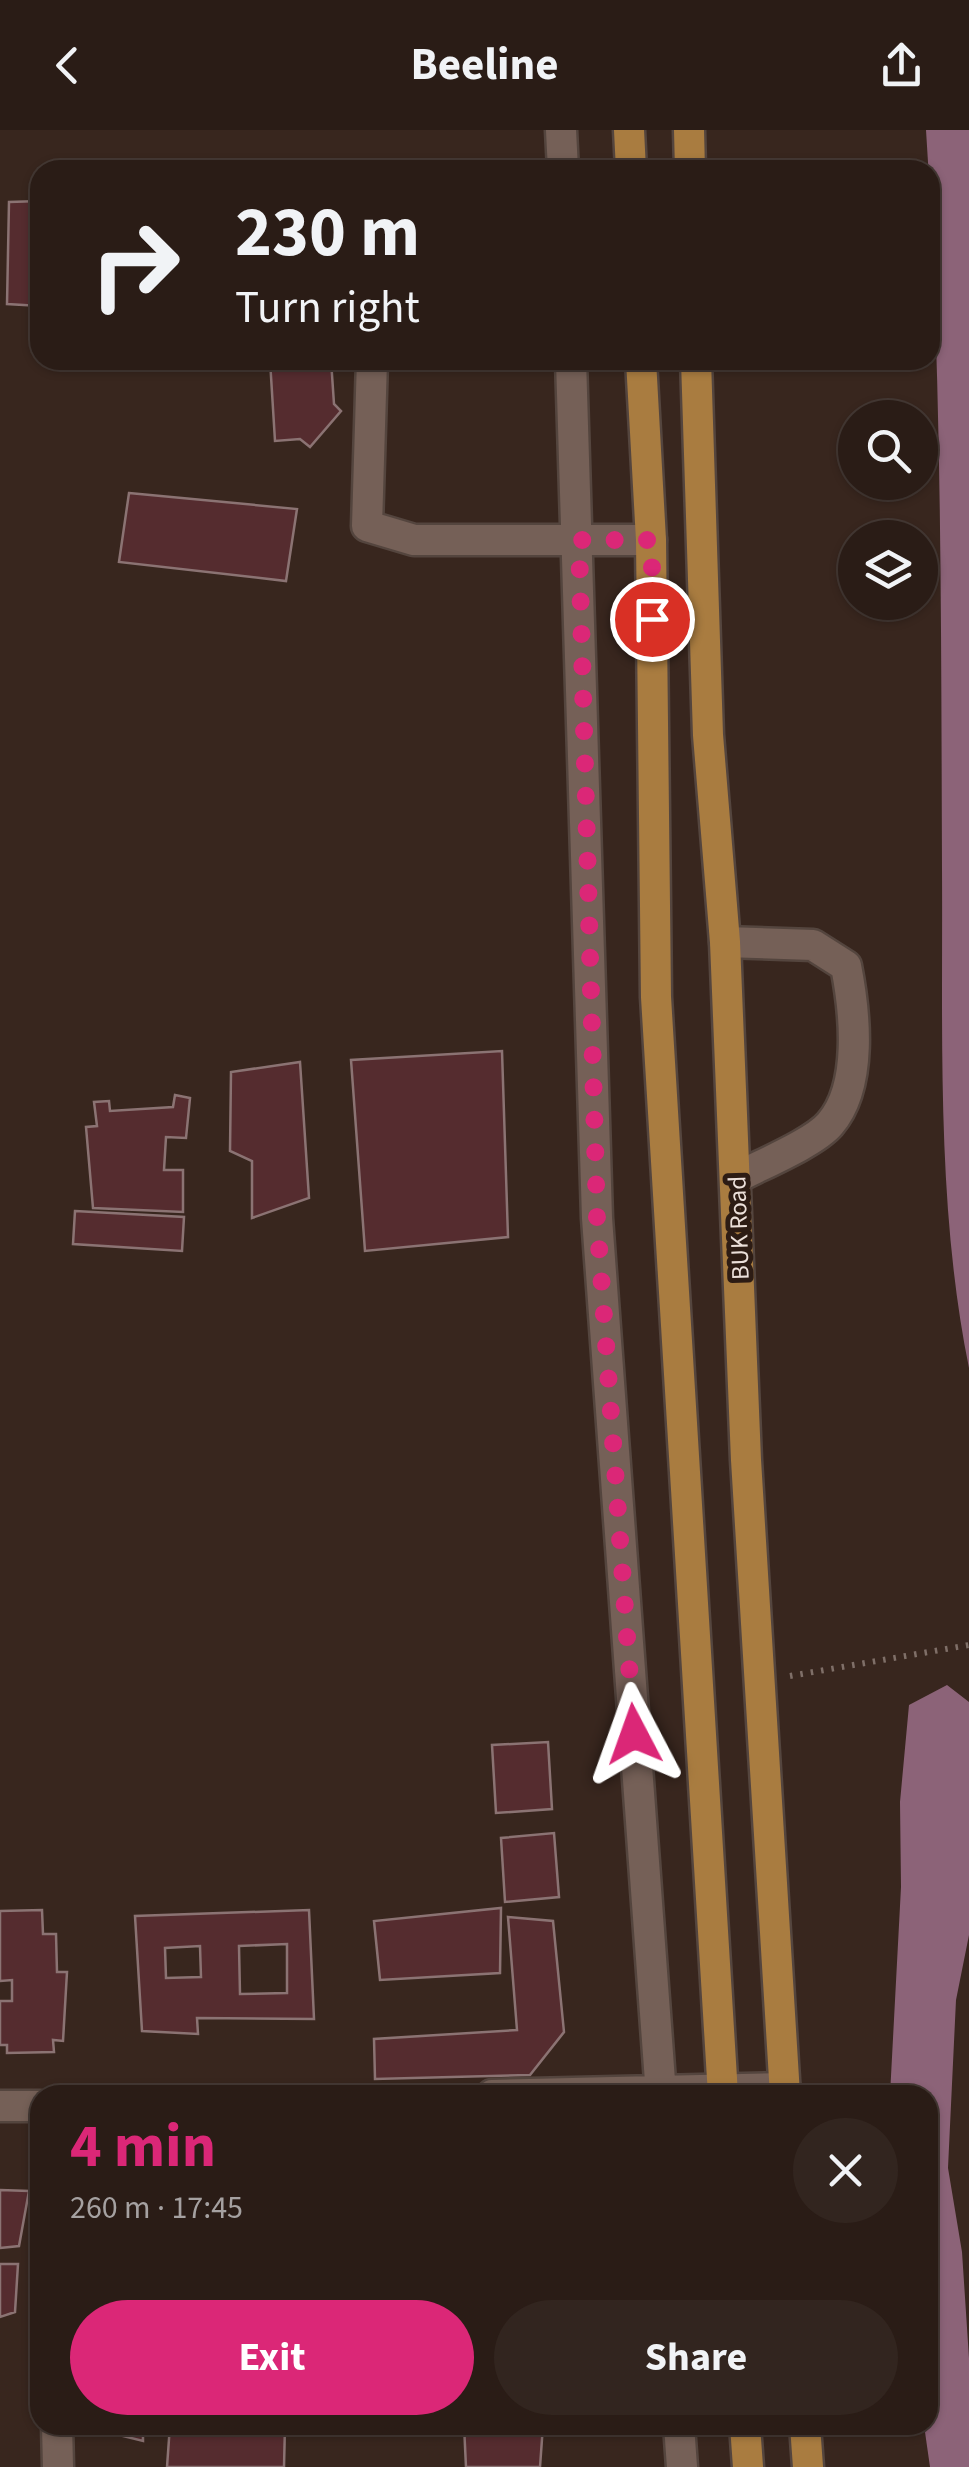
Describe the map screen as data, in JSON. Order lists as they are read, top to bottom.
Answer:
{
  "streets": {
    "main road": ["BUK Road"]
  },
  "page": {
    "header": "Beeline",
    "turn": ["230 m", "Turn right"],
    "heading": ["4 min", "260 m · 17:45"],
    "buttons": ["Exit", "Share"]
  }
}
